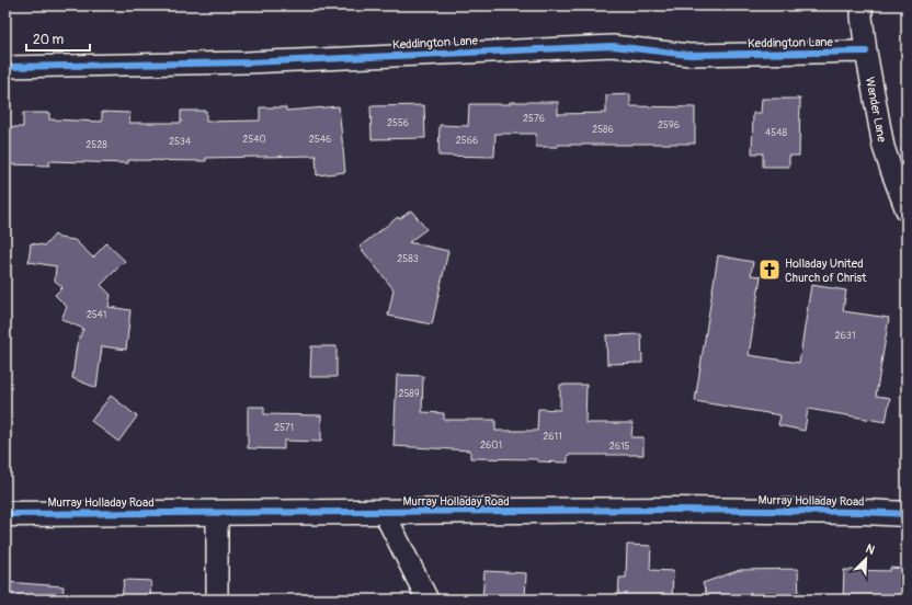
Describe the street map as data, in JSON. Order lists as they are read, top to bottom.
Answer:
{
  "streets": {
    "street": ["Keddington Lane", "Wander Lane", "Murray Holladay Road"]
  },
  "crossings": [
    ["Keddington Lane", "Wander Lane"]
  ],
  "places": {
    "church": ["Holladay United Church of Christ"]
  },
  "house_numbers": [
    "2576",
    "2556",
    "2596",
    "2586",
    "4548",
    "2540",
    "2546",
    "2566",
    "2534",
    "2528",
    "2583",
    "2541",
    "2631",
    "2589",
    "2571",
    "2611",
    "2601",
    "2615"
  ],
  "scale_bar": "20 m",
  "north": "top right"
}
